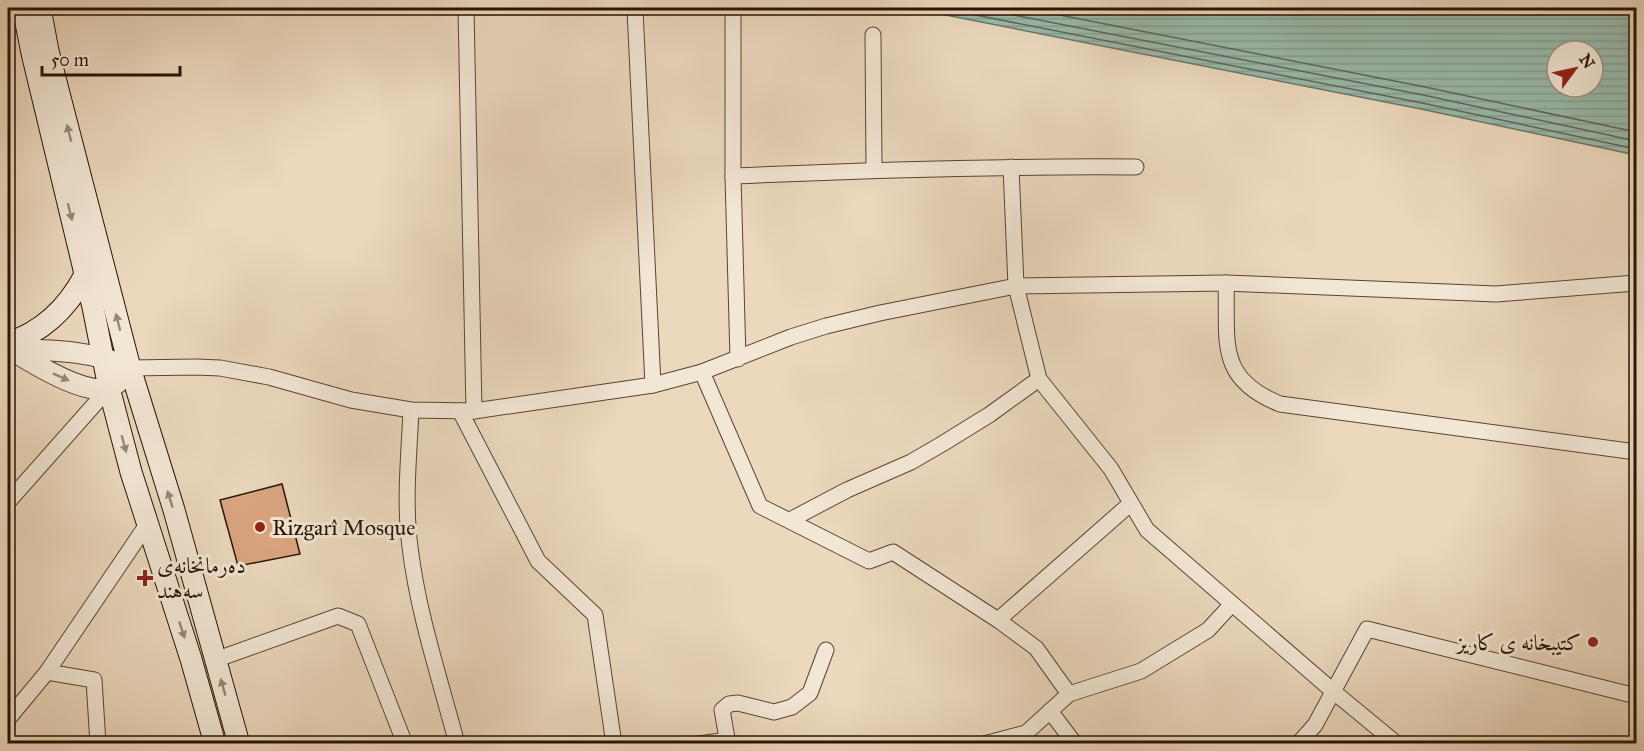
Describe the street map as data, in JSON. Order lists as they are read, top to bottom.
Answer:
{
  "places": {
    "other": ["Rizgarî Mosque", "كتيبخانه ى كاريز"],
    "health": ["دەرمانخانەی سەهند"]
  },
  "scale_bar": "50 m",
  "north": "top right"
}
